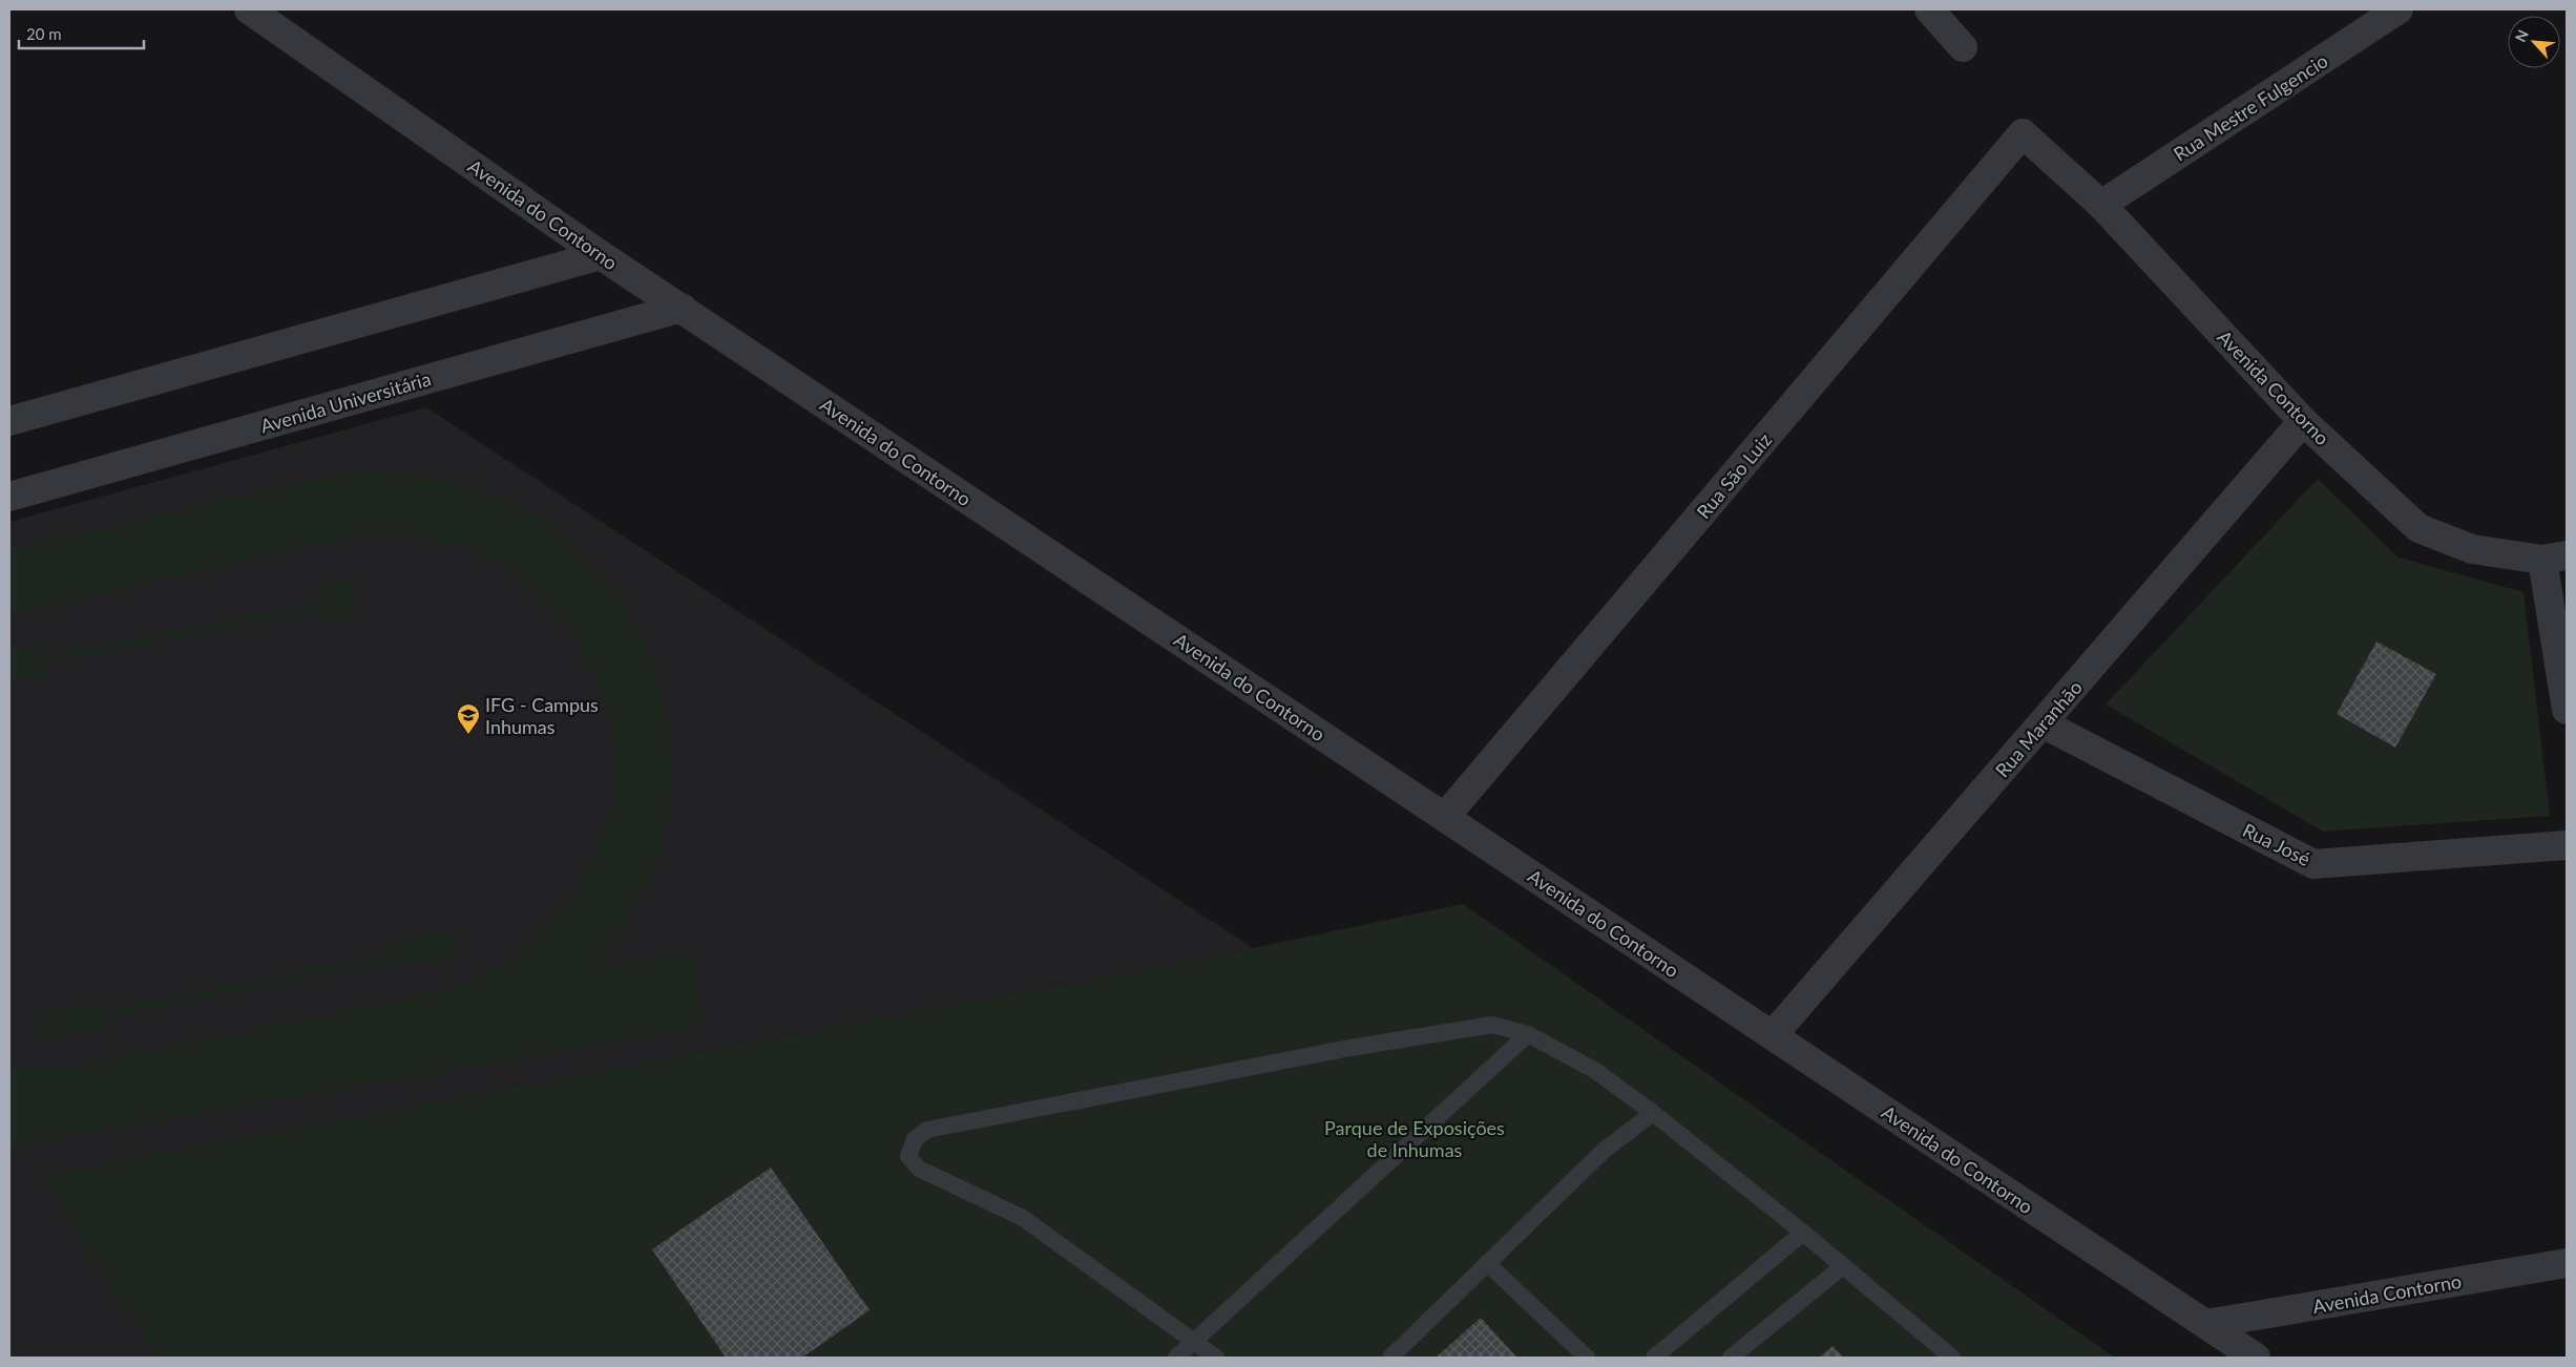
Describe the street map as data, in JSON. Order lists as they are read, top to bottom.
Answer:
{
  "streets": {
    "street": [
      "Rua Mestre Fulgencio",
      "Avenida do Contorno",
      "Avenida Contorno",
      "Avenida Universitária",
      "Rua São Luiz",
      "Rua Maranhão",
      "Rua José"
    ]
  },
  "crossings": [
    ["Rua Mestre Fulgencio", "Avenida Contorno"],
    ["Avenida do Contorno", "Avenida Contorno"],
    ["Avenida do Contorno", "Avenida Universitária"],
    ["Avenida do Contorno", "Rua São Luiz"],
    ["Avenida do Contorno", "Rua Maranhão"],
    ["Avenida Contorno", "Rua São Luiz"],
    ["Avenida Contorno", "Rua Maranhão"],
    ["Rua Maranhão", "Rua José"]
  ],
  "parks": ["Parque de Exposições de Inhumas"],
  "places": {
    "school or university": ["IFG - Campus Inhumas"]
  },
  "scale_bar": "20 m",
  "north": "top left"
}
